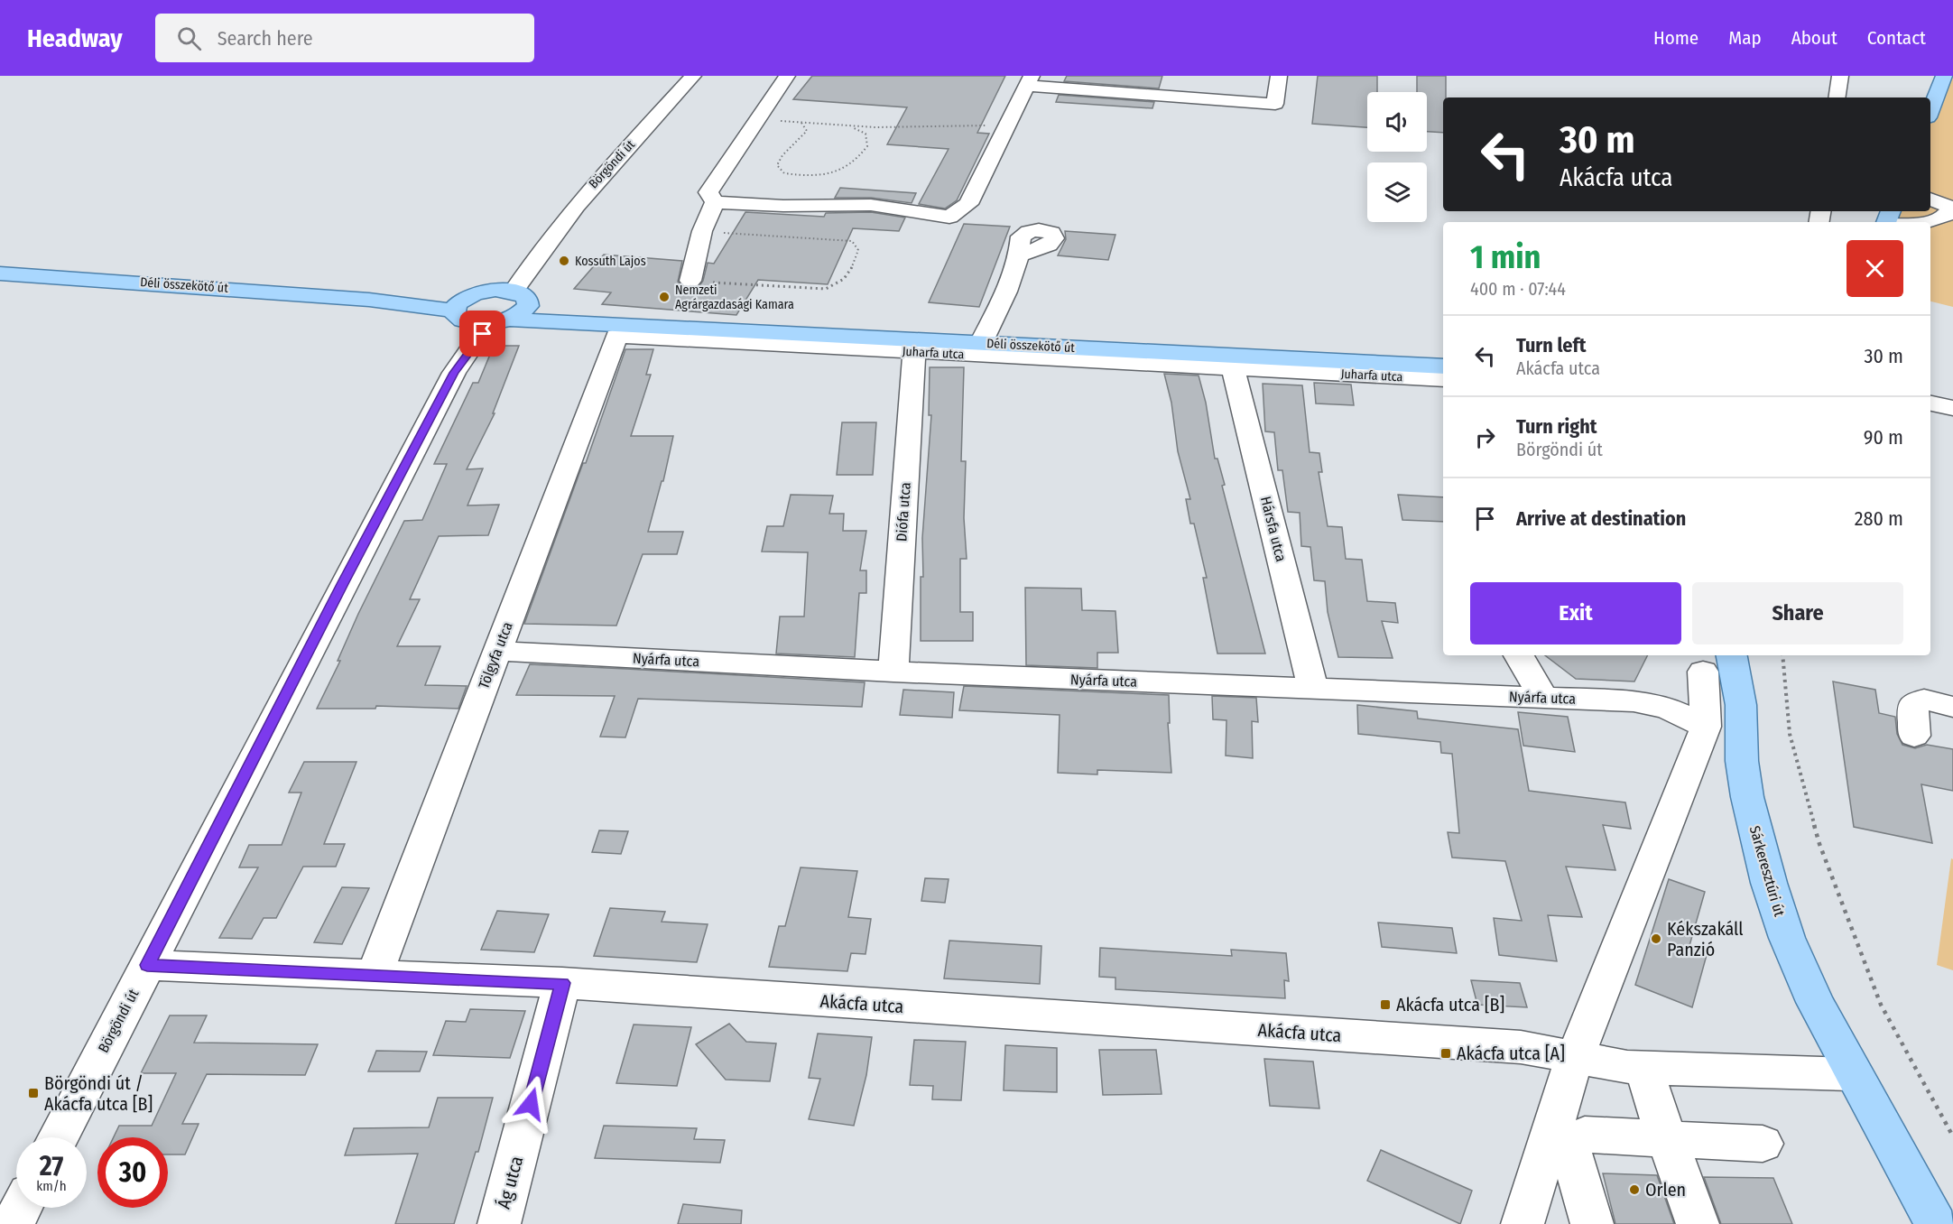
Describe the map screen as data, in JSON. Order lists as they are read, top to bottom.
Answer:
{
  "streets": {
    "main road": ["Déli összekötő út", "Sárkeresztúri út"],
    "street": [
      "Börgöndi út",
      "Juharfa utca",
      "Diófa utca",
      "Hársfa utca",
      "Tölgyfa utca",
      "Nyárfa utca",
      "Akácfa utca",
      "Ág utca"
    ]
  },
  "crossings": [
    ["Börgöndi út", "Déli összekötő út"],
    ["Börgöndi út", "Akácfa utca"],
    ["Déli összekötő út", "Juharfa utca"],
    ["Déli összekötő út", "Tölgyfa utca"],
    ["Juharfa utca", "Diófa utca"],
    ["Juharfa utca", "Hársfa utca"],
    ["Juharfa utca", "Tölgyfa utca"],
    ["Diófa utca", "Nyárfa utca"],
    ["Hársfa utca", "Nyárfa utca"],
    ["Tölgyfa utca", "Nyárfa utca"],
    ["Tölgyfa utca", "Akácfa utca"],
    ["Nyárfa utca", "Sárkeresztúri út"],
    ["Sárkeresztúri út", "Akácfa utca"],
    ["Akácfa utca", "Ág utca"]
  ],
  "places": {
    "other": [
      "Kossuth Lajos",
      "Nemzeti Agrárgazdasági Kamara",
      "Kékszakáll Panzió",
      "Orlen"
    ],
    "transit": ["Akácfa utca [B]", "Akácfa utca [A]", "Börgöndi út / Akácfa utca [B]"]
  },
  "page": {
    "header": "Headway",
    "search": "Search here",
    "nav": [
      "Home",
      "Map",
      "About",
      "Contact"
    ],
    "turn": ["30 m", "Akácfa utca"],
    "heading": ["1 min", "400 m · 07:44"],
    "list": [
      {
        "name": "Turn left",
        "note": "Akácfa utca",
        "value": "30 m"
      },
      {
        "name": "Turn right",
        "note": "Börgöndi út",
        "value": "90 m"
      },
      {
        "name": "Arrive at destination",
        "value": "280 m"
      }
    ],
    "buttons": ["Exit", "Share"],
    "speed": "27 km/h",
    "limit": "30"
  }
}
